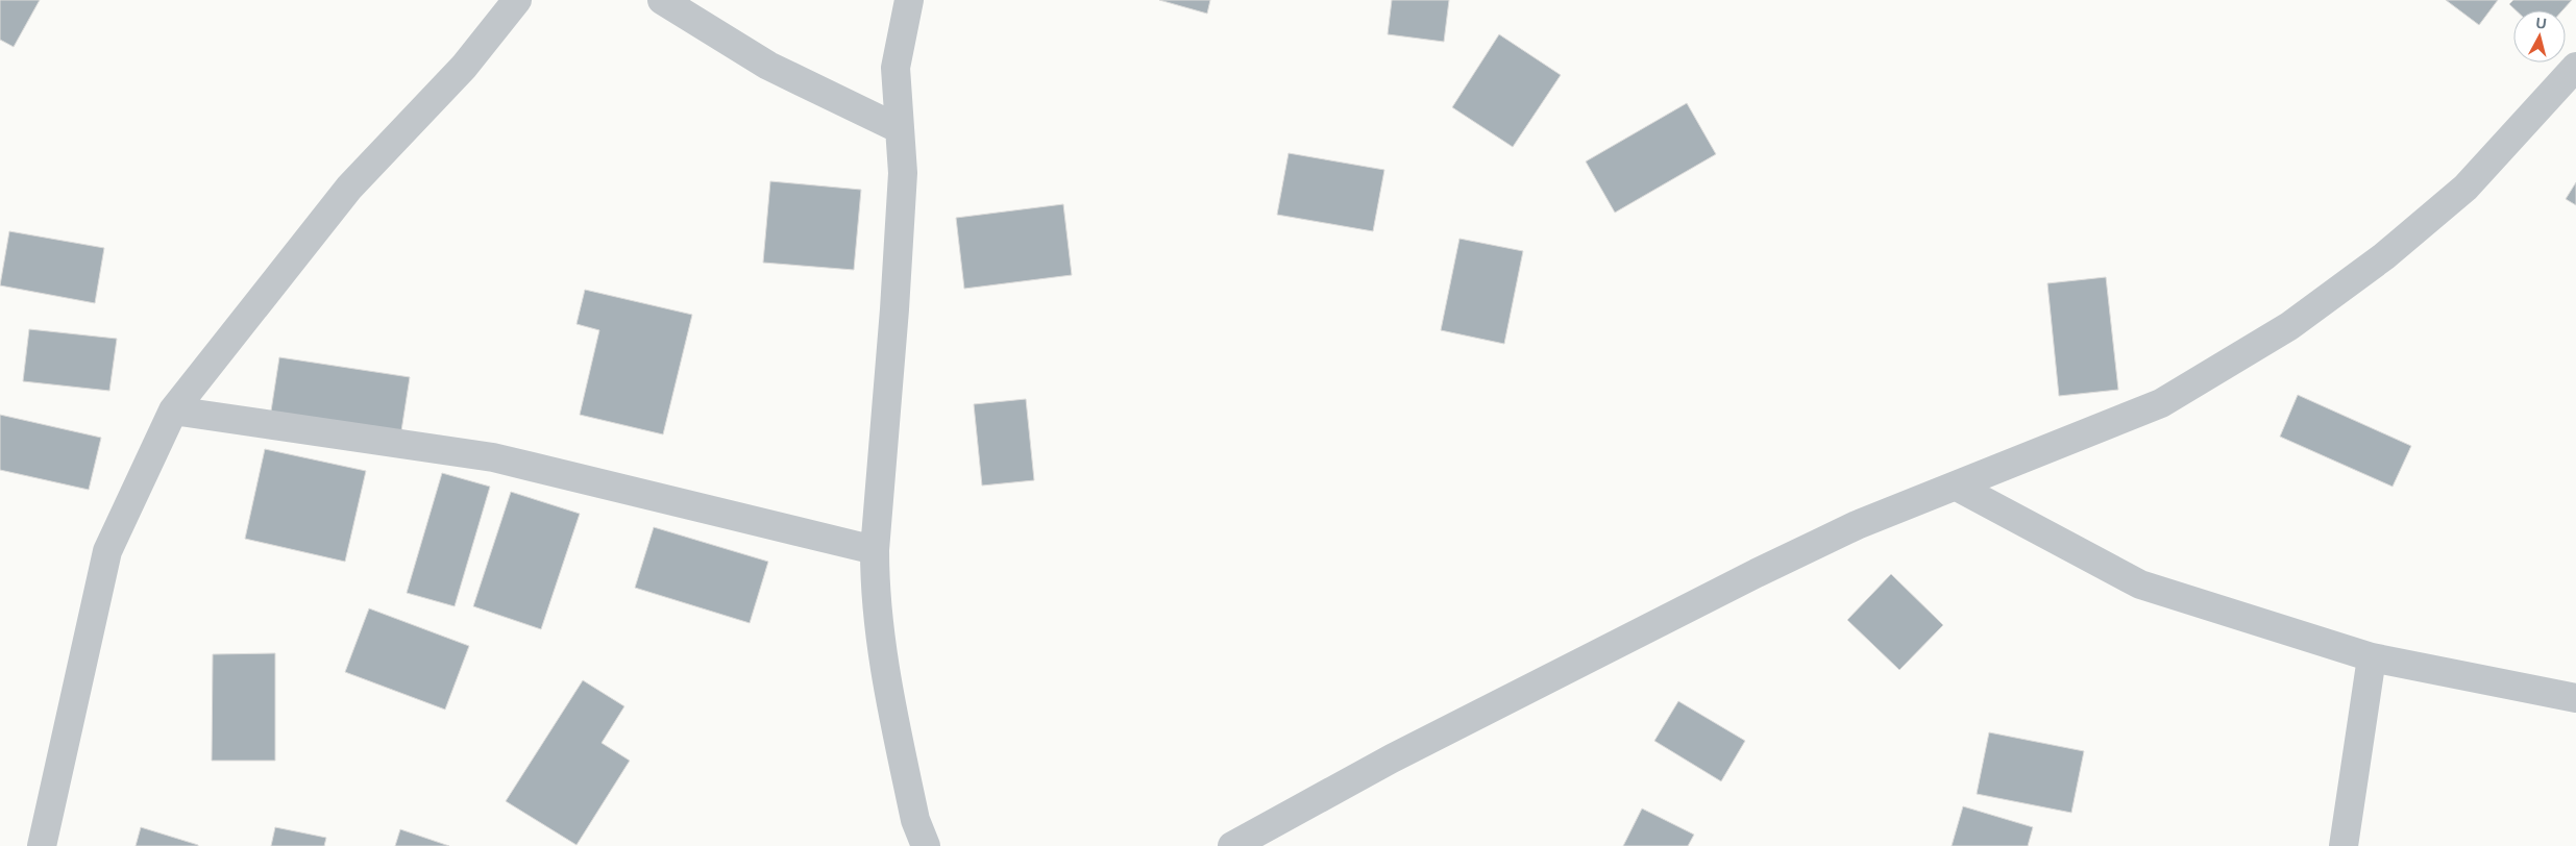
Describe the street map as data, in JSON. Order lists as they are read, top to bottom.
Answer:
{
  "north": "top"
}
